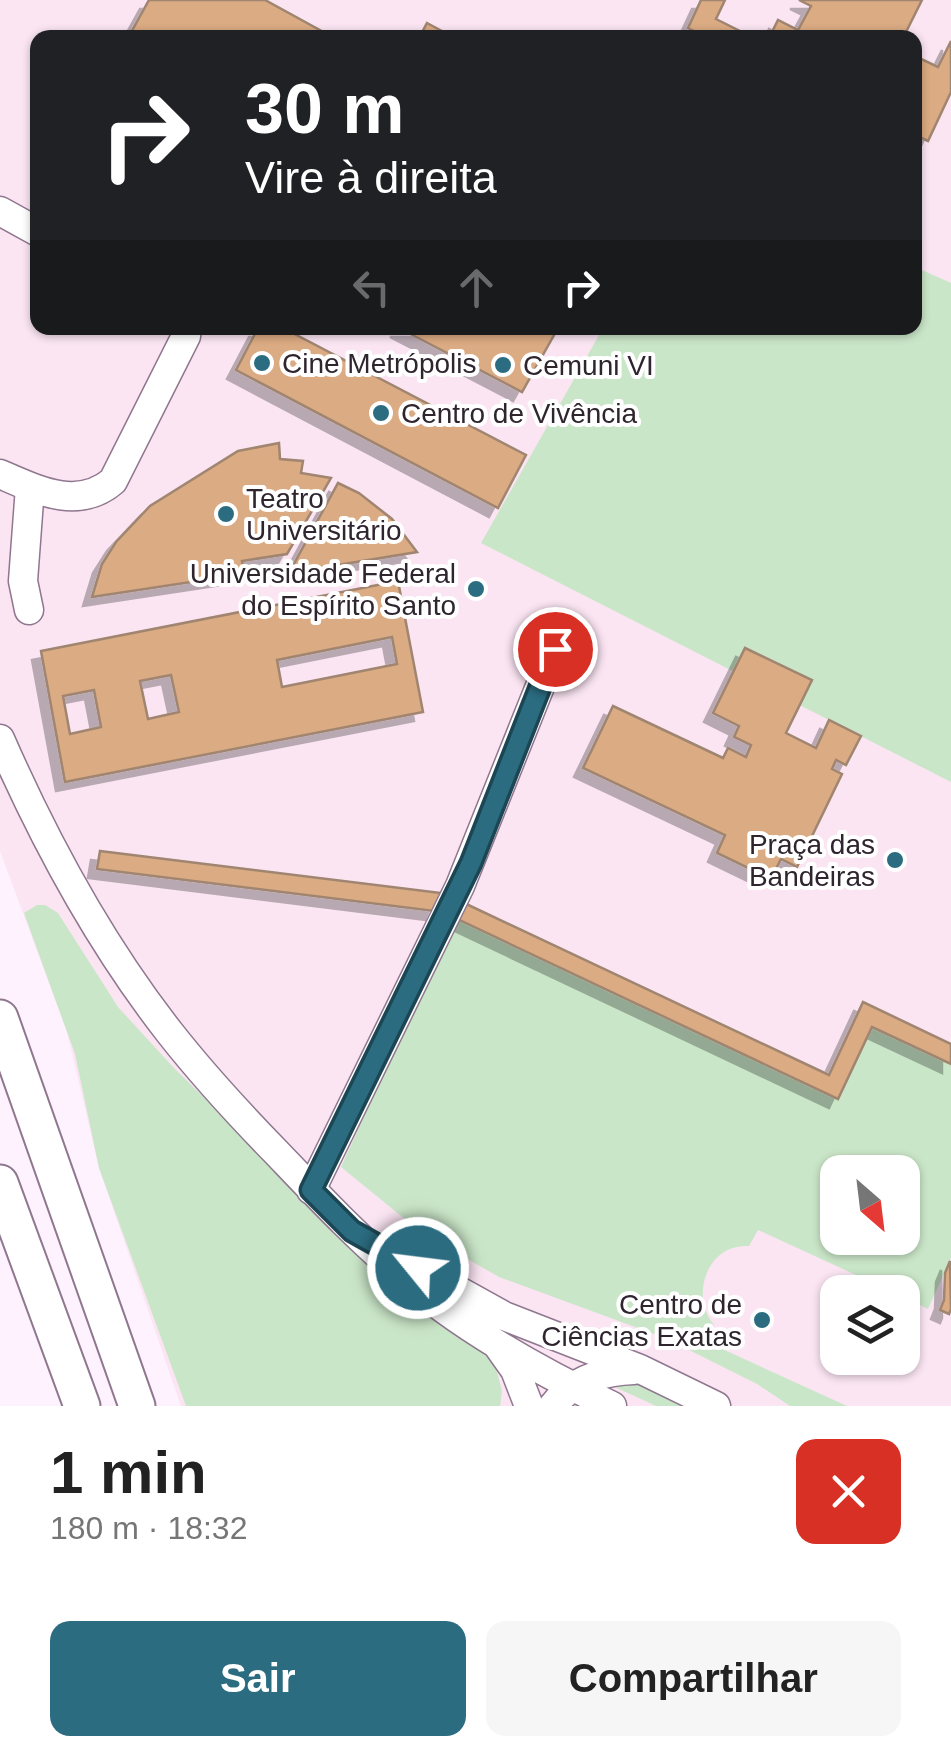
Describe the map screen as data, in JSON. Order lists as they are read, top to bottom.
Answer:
{
  "places": [
    "Cine Metrópolis",
    "Cemuni VI",
    "Centro de Vivência",
    "Teatro Universitário",
    "Universidade Federal do Espírito Santo",
    "Praça das Bandeiras",
    "Centro de Ciências Exatas"
  ],
  "north": "bottom right",
  "page": {
    "turn": ["30 m", "Vire à direita"],
    "heading": ["1 min", "180 m · 18:32"],
    "buttons": ["Sair", "Compartilhar"]
  }
}
